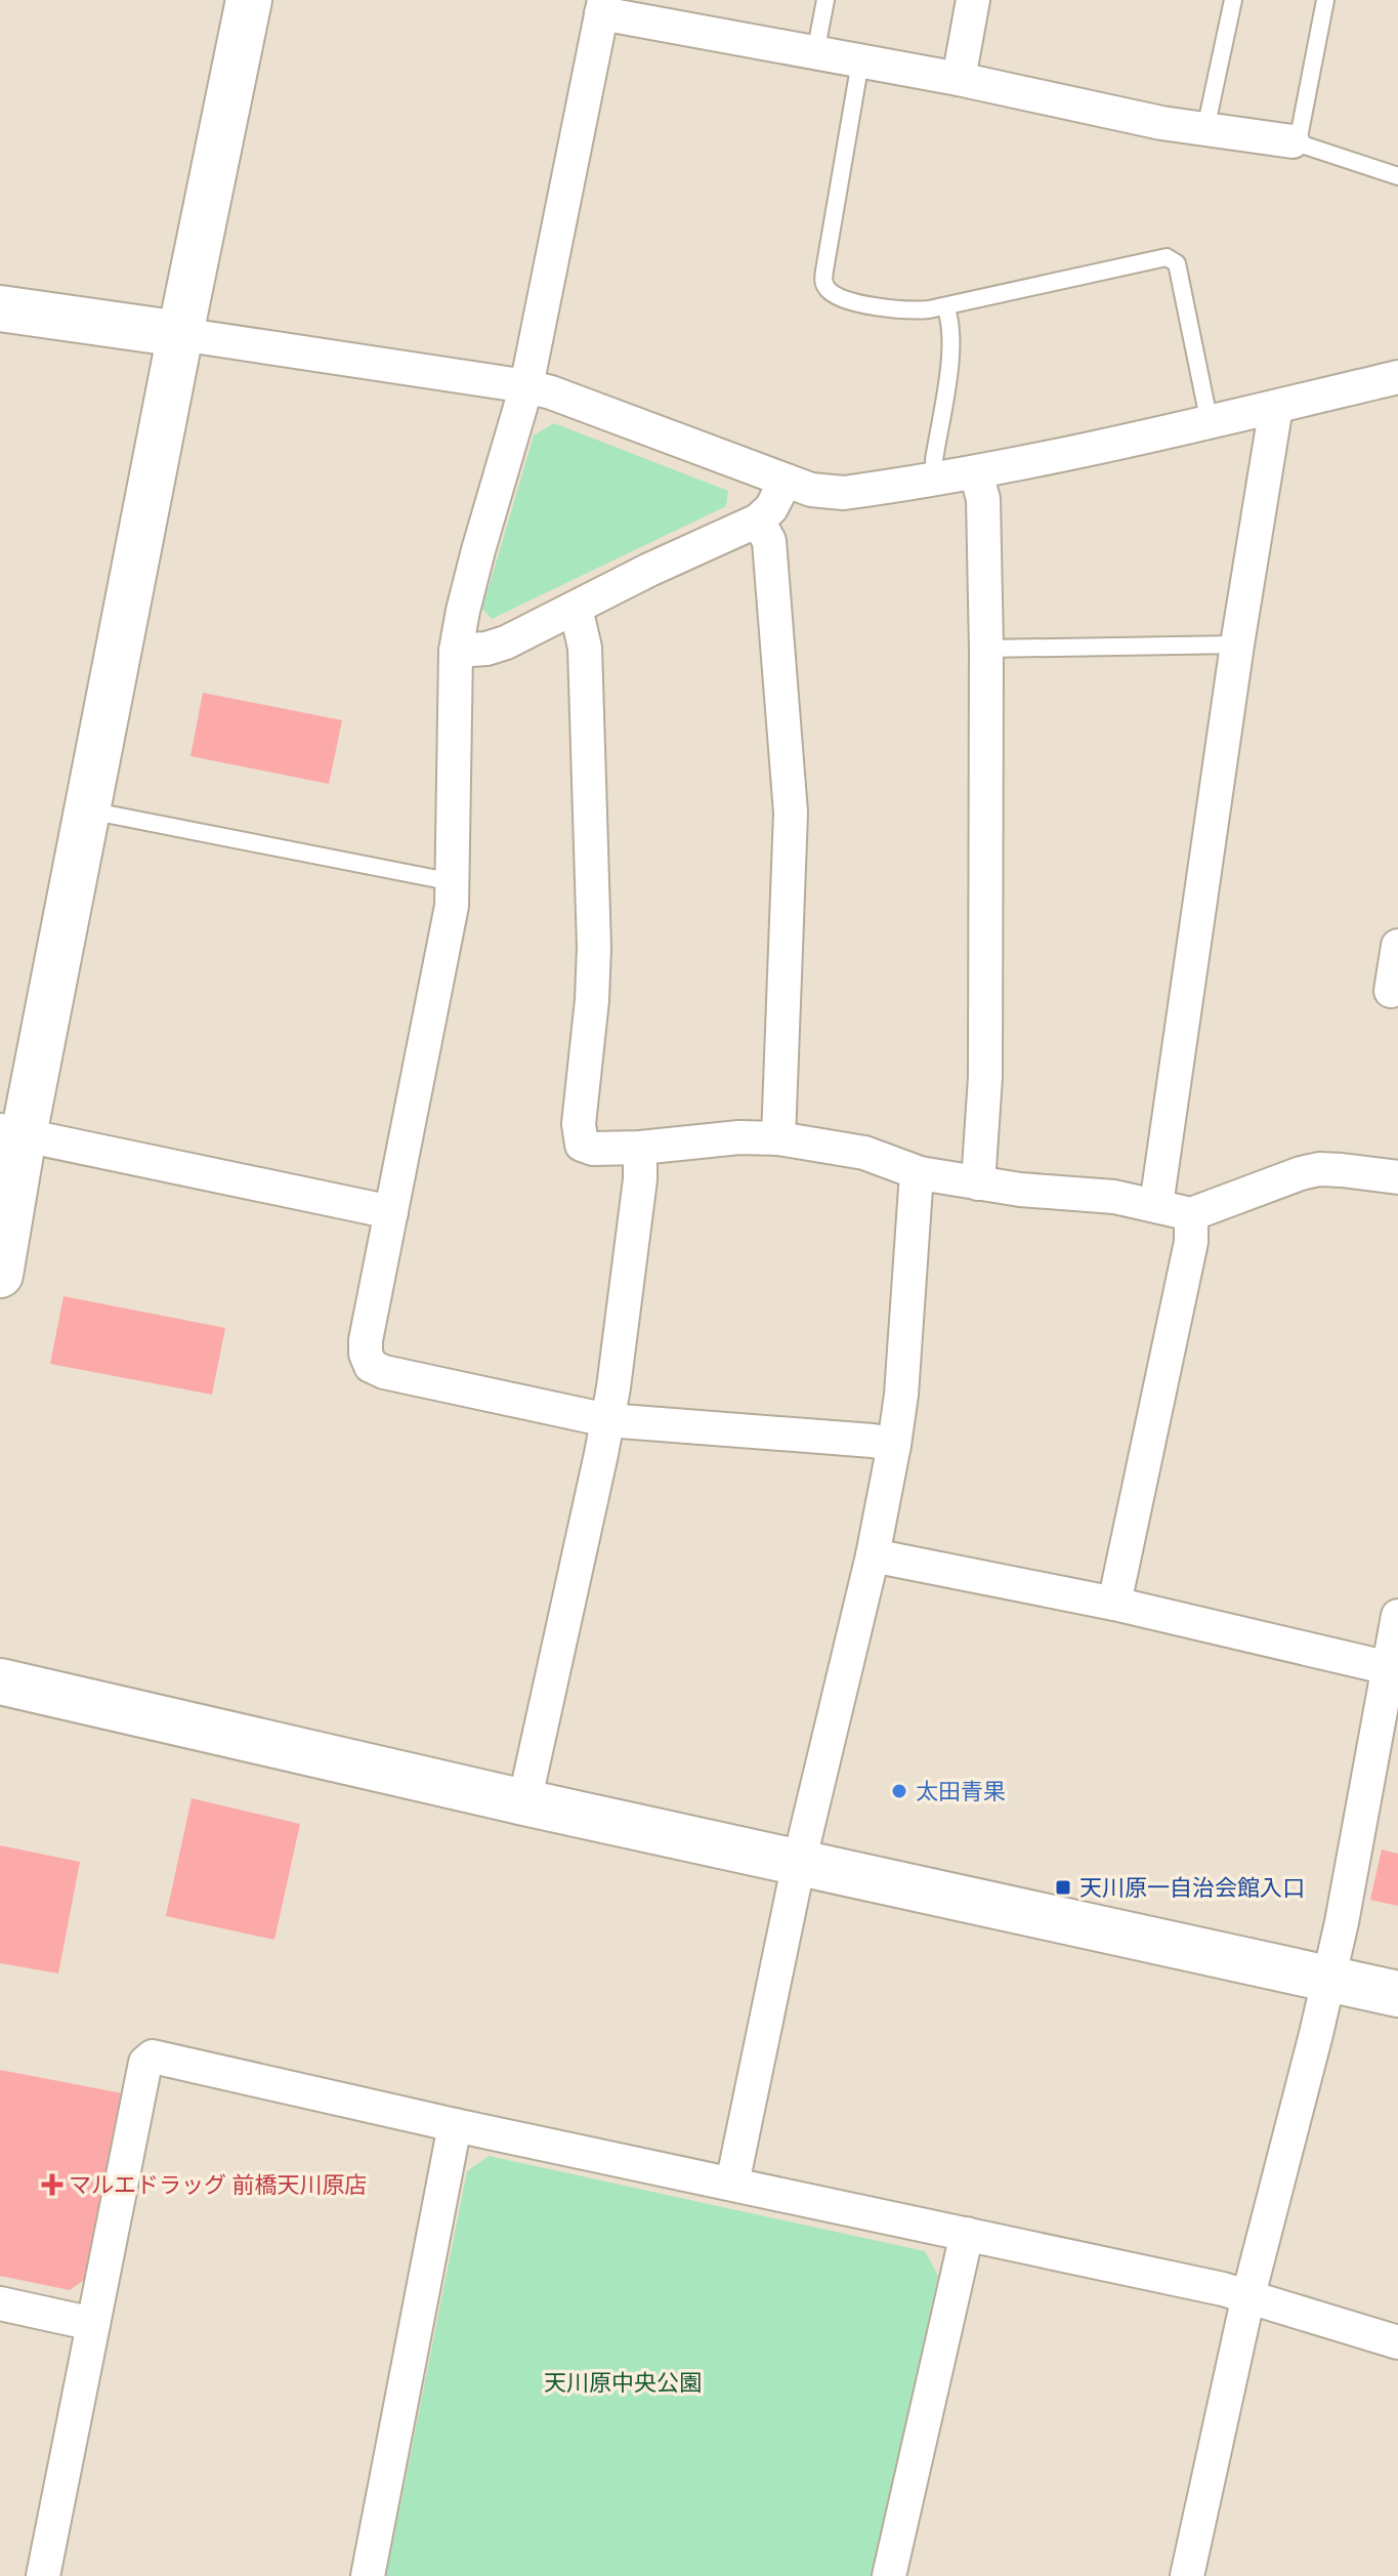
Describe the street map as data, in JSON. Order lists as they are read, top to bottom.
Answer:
{
  "parks": ["天川原中央公園"],
  "places": {
    "other": ["太田青果"],
    "transit": ["天川原一自治会館入口"],
    "health": ["マルエドラッグ 前橋天川原店"]
  }
}
